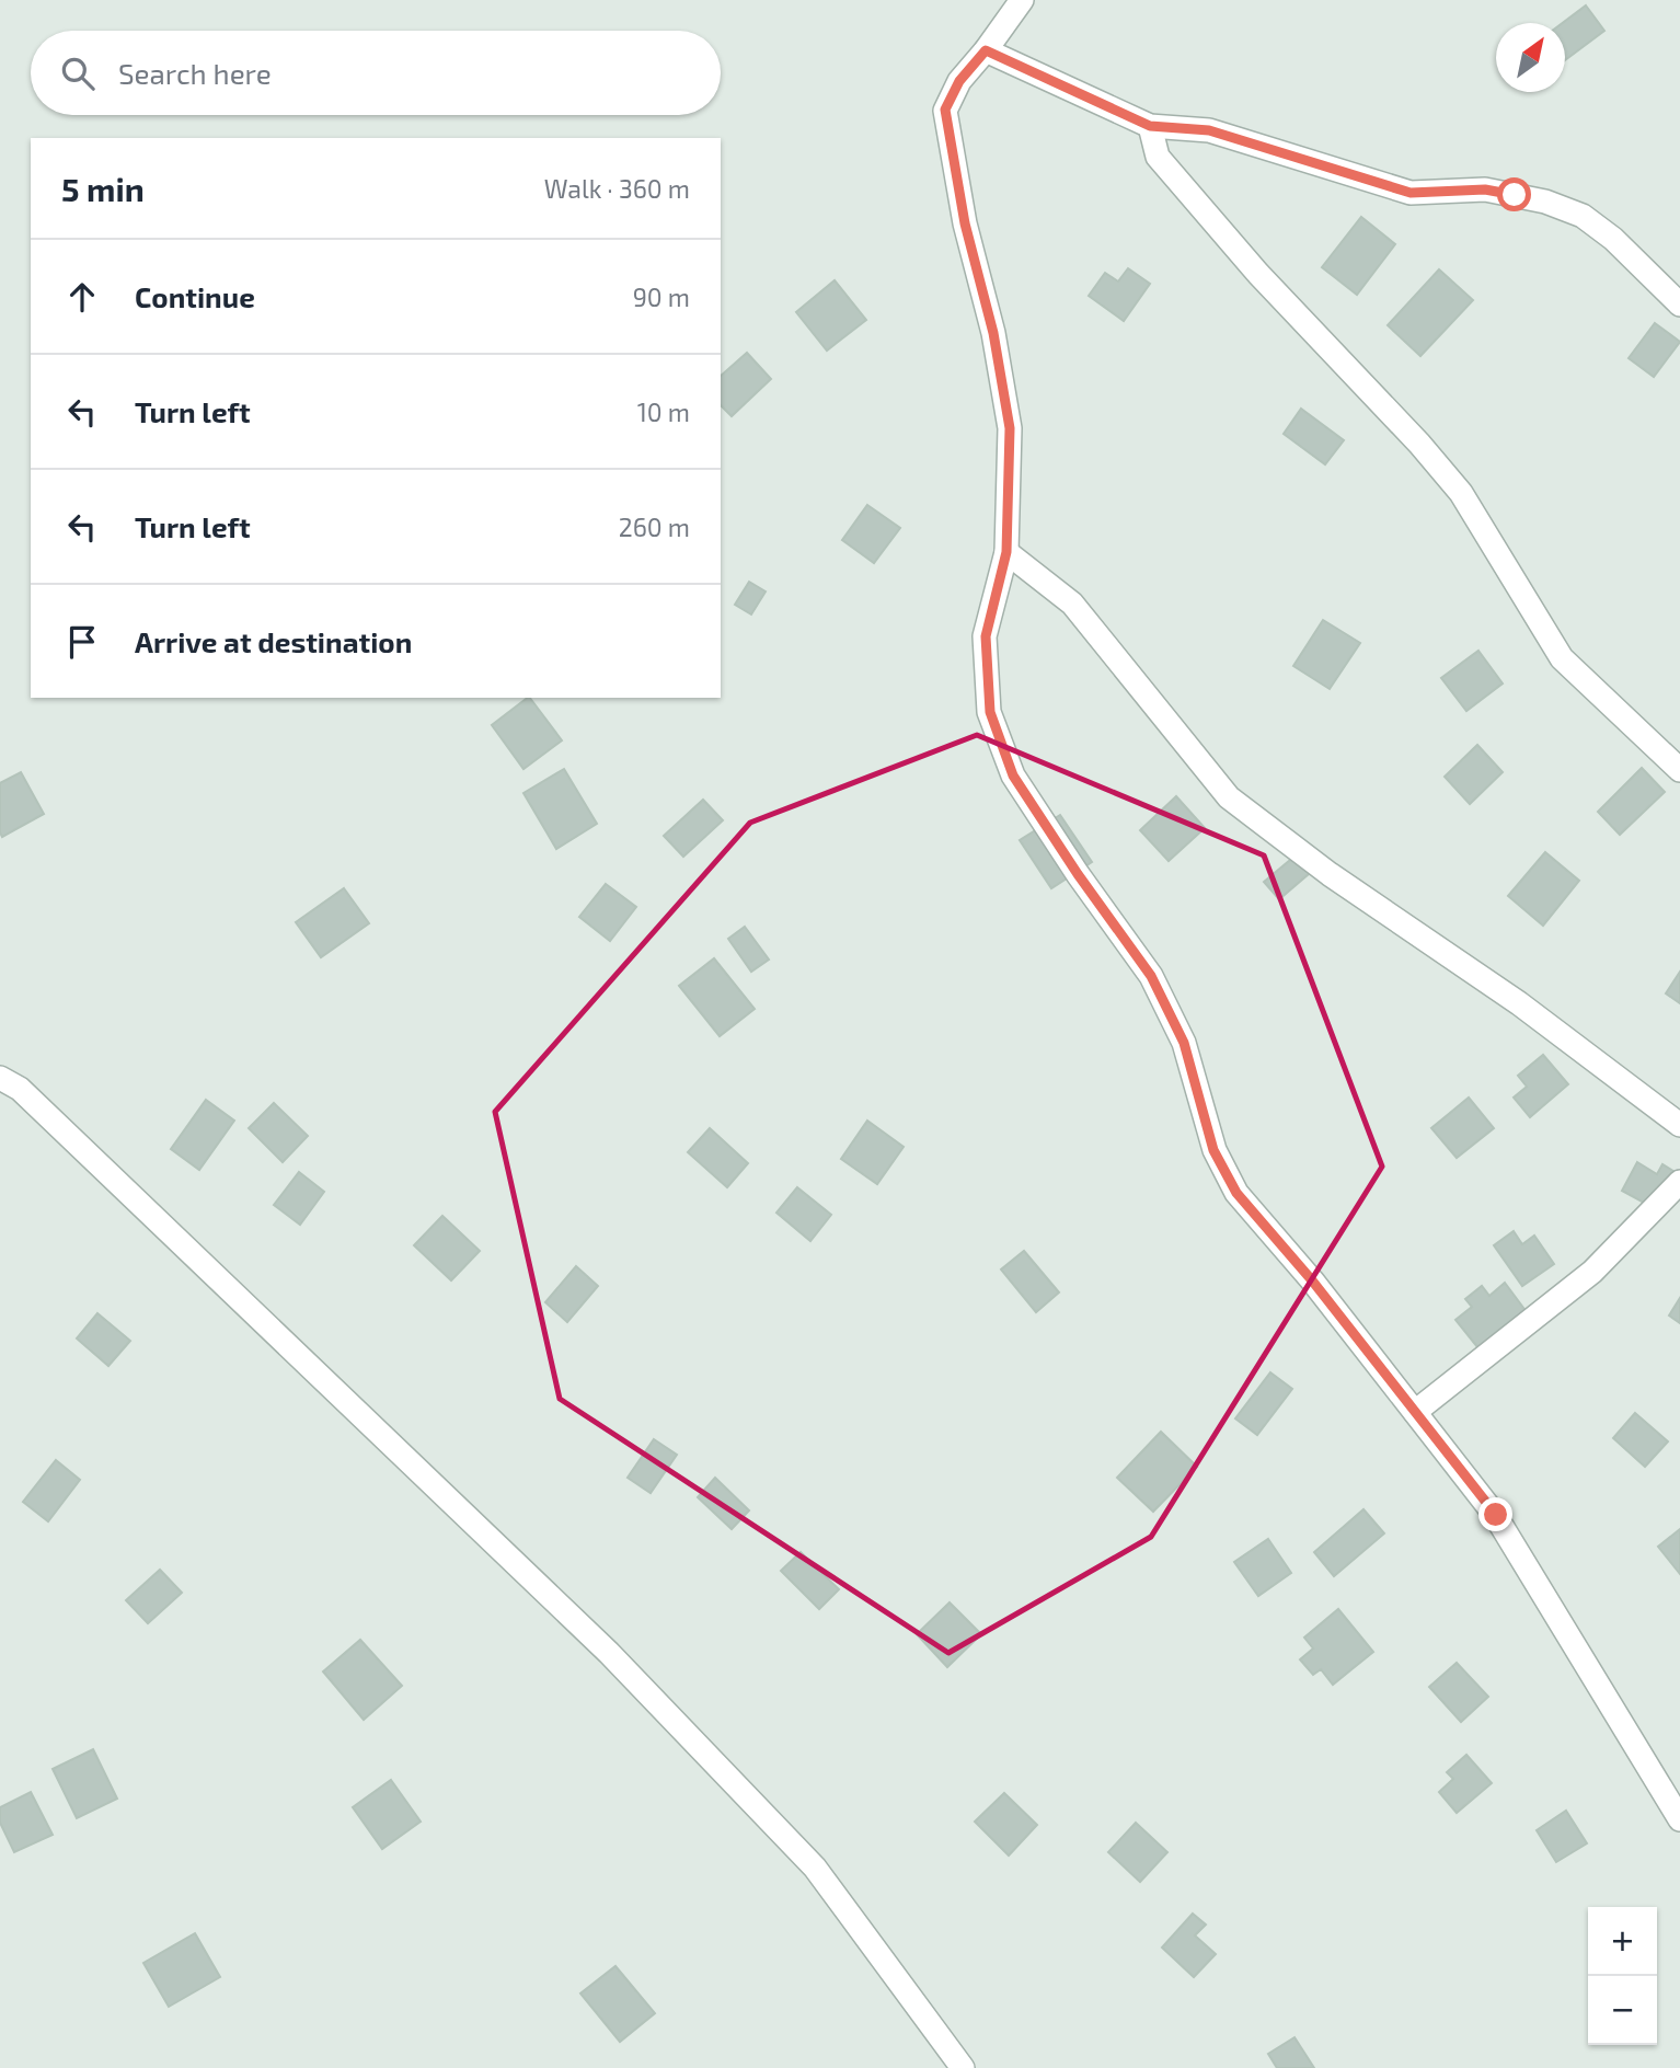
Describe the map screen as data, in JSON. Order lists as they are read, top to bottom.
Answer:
{
  "north": "top right",
  "page": {
    "search": "Search here",
    "heading": ["5 min", "Walk · 360 m"],
    "list": [
      ["Continue", "90 m"],
      ["Turn left", "10 m"],
      ["Turn left", "260 m"],
      "Arrive at destination"
    ],
    "map_buttons": ["+", "−"]
  }
}
